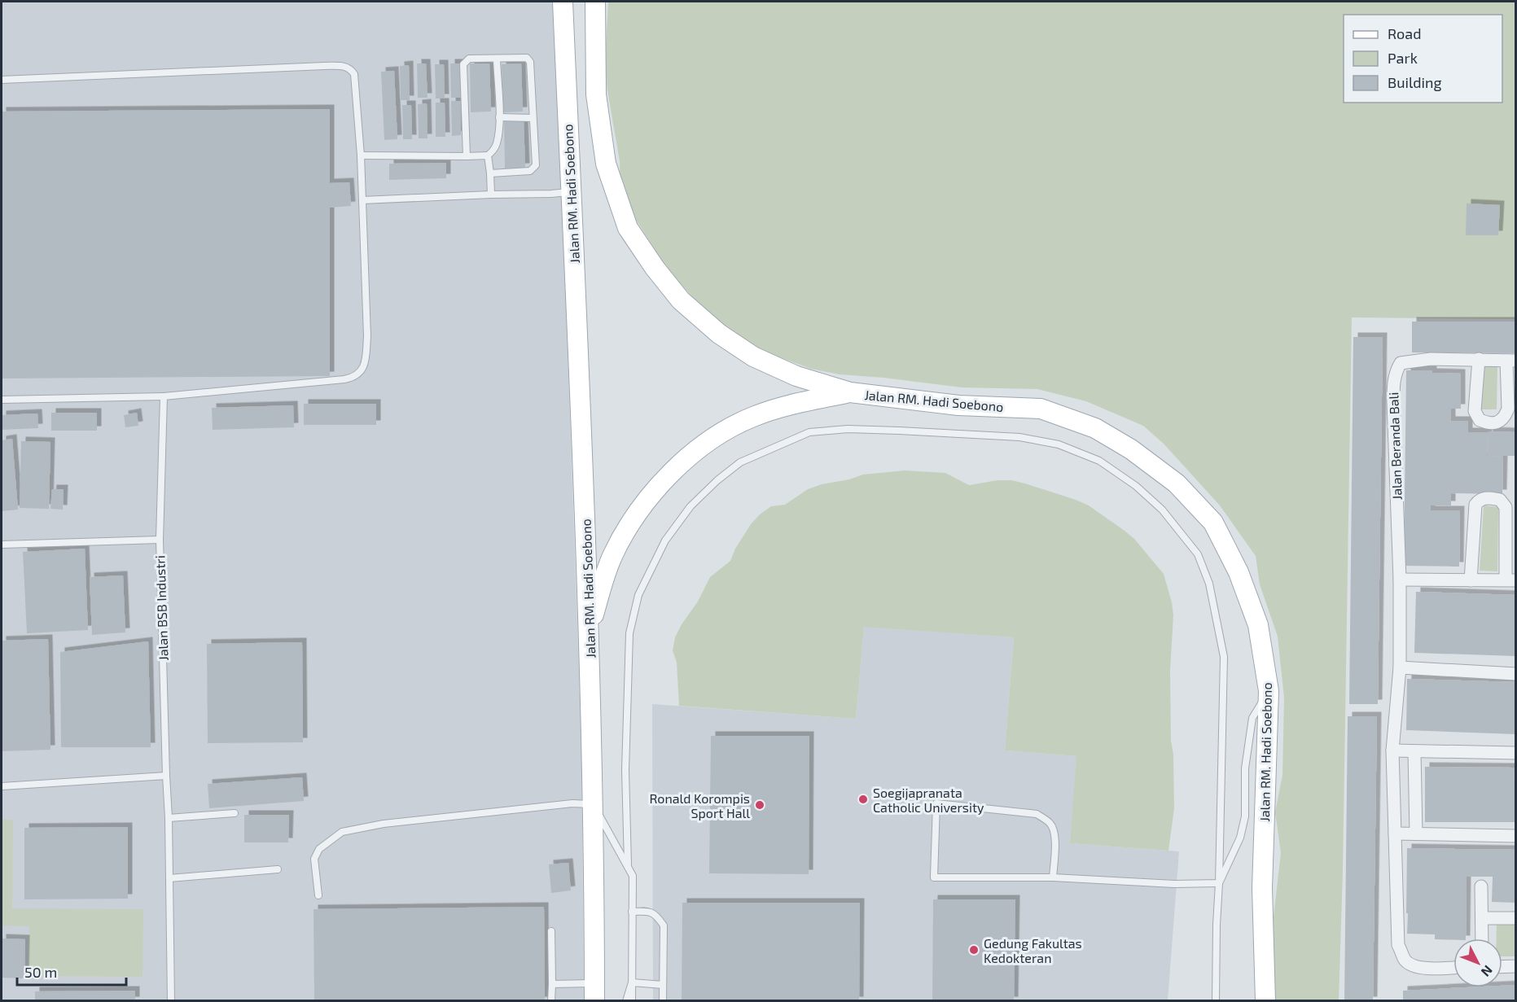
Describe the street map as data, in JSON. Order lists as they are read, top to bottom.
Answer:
{
  "streets": {
    "main road": ["Jalan RM. Hadi Soebono"],
    "street": ["Jalan Beranda Bali"],
    "lane": ["Jalan BSB Industri"]
  },
  "places": ["Soegijapranata Catholic University", "Ronald Korompis Sport Hall", "Gedung Fakultas Kedokteran"],
  "legend": ["Road", "Park", "Building"],
  "scale_bar": "50 m",
  "north": "bottom right"
}
